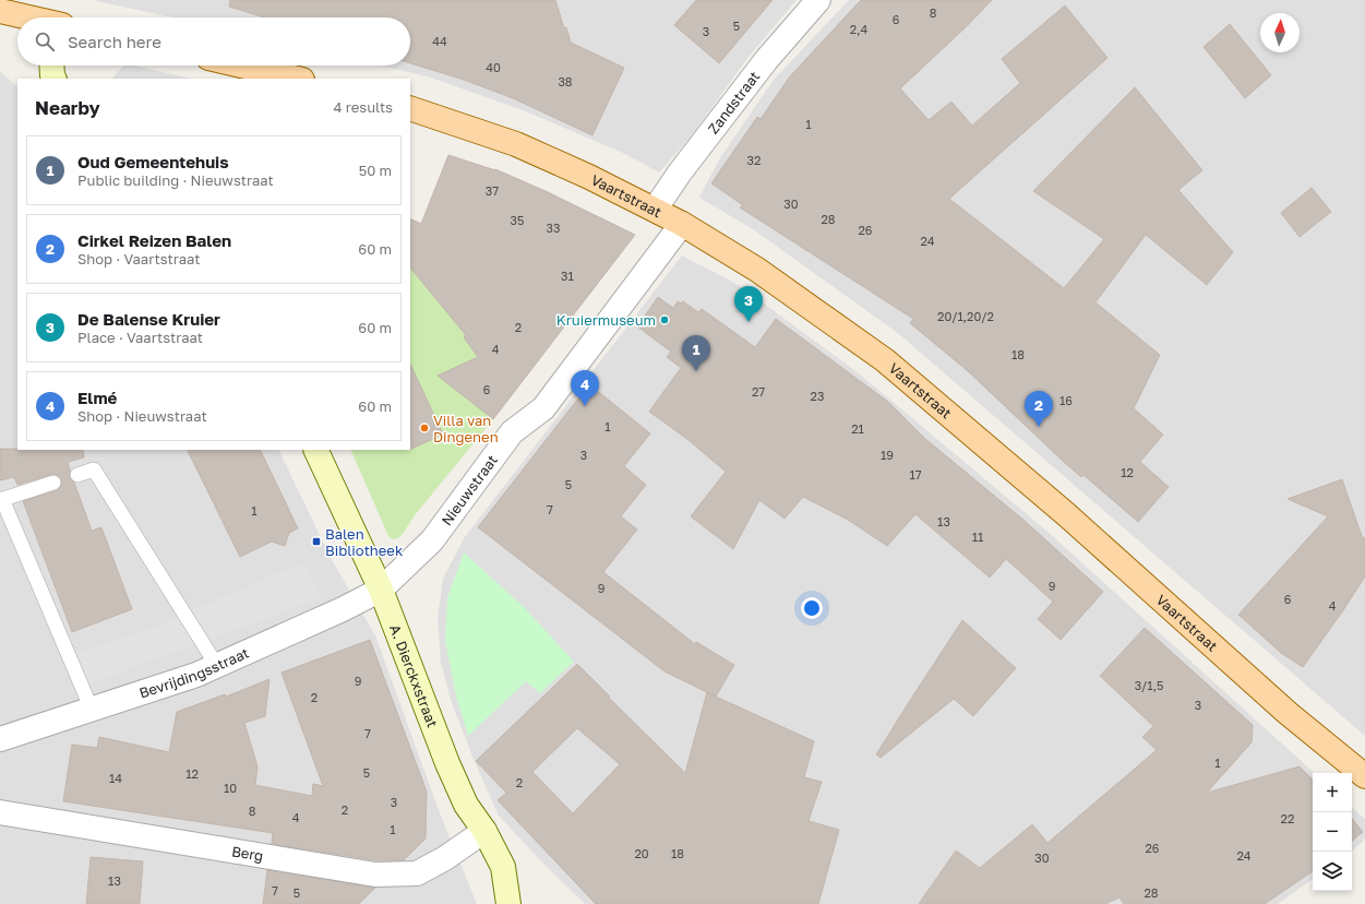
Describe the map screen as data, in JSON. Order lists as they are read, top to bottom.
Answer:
{
  "streets": {
    "main road": ["Vaartstraat"],
    "street": [
      "Zandstraat",
      "Nieuwstraat",
      "Bevrijdingsstraat",
      "A. Dierckxstraat",
      "Berg"
    ]
  },
  "crossings": [
    ["Zandstraat", "Vaartstraat"],
    ["Vaartstraat", "Nieuwstraat"],
    ["Nieuwstraat", "Bevrijdingsstraat"],
    ["Nieuwstraat", "A. Dierckxstraat"],
    ["Bevrijdingsstraat", "A. Dierckxstraat"],
    ["A. Dierckxstraat", "Berg"]
  ],
  "places": {
    "other": ["Kruiermuseum", "Villa van Dingenen"],
    "transit": ["Balen Bibliotheek"]
  },
  "house_numbers": [
    "8",
    "6",
    "5",
    "2,4",
    "3",
    "44",
    "40",
    "38",
    "1",
    "32",
    "37",
    "30",
    "28",
    "35",
    "33",
    "26",
    "24",
    "31",
    "20/1,20/2",
    "2",
    "4",
    "18",
    "6",
    "27",
    "23",
    "16",
    "1",
    "21",
    "3",
    "19",
    "12",
    "17",
    "5",
    "7",
    "1",
    "13",
    "11",
    "9",
    "9",
    "6",
    "4",
    "9",
    "3/1,5",
    "2",
    "3",
    "7",
    "1",
    "5",
    "12",
    "14",
    "2",
    "10",
    "3",
    "2",
    "8",
    "4",
    "22",
    "1",
    "26",
    "20",
    "18",
    "24",
    "30",
    "13",
    "7",
    "5",
    "28"
  ],
  "north": "top",
  "page": {
    "search": "Search here",
    "heading": ["Nearby", "4 results"],
    "list": [
      {
        "mark": "1",
        "name": "Oud Gemeentehuis",
        "note": "Public building · Nieuwstraat",
        "value": "50 m"
      },
      {
        "mark": "2",
        "name": "Cirkel Reizen Balen",
        "note": "Shop · Vaartstraat",
        "value": "60 m"
      },
      {
        "mark": "3",
        "name": "De Balense Kruier",
        "note": "Place · Vaartstraat",
        "value": "60 m"
      },
      {
        "mark": "4",
        "name": "Elmé",
        "note": "Shop · Nieuwstraat",
        "value": "60 m"
      }
    ],
    "pins": [
      "3",
      "1",
      "4",
      "2"
    ],
    "map_buttons": ["+", "−"]
  }
}
